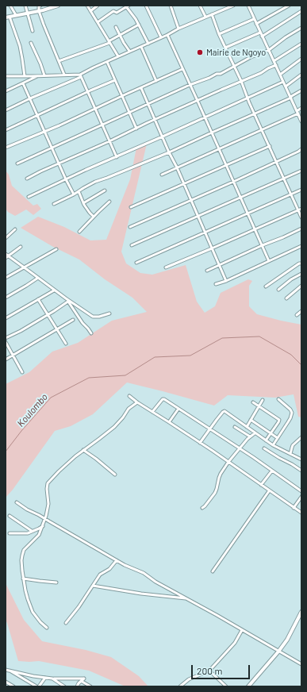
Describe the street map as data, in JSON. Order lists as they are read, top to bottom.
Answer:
{
  "water": ["Koulombo"],
  "places": ["Mairie de Ngoyo"],
  "scale_bar": "200 m"
}
